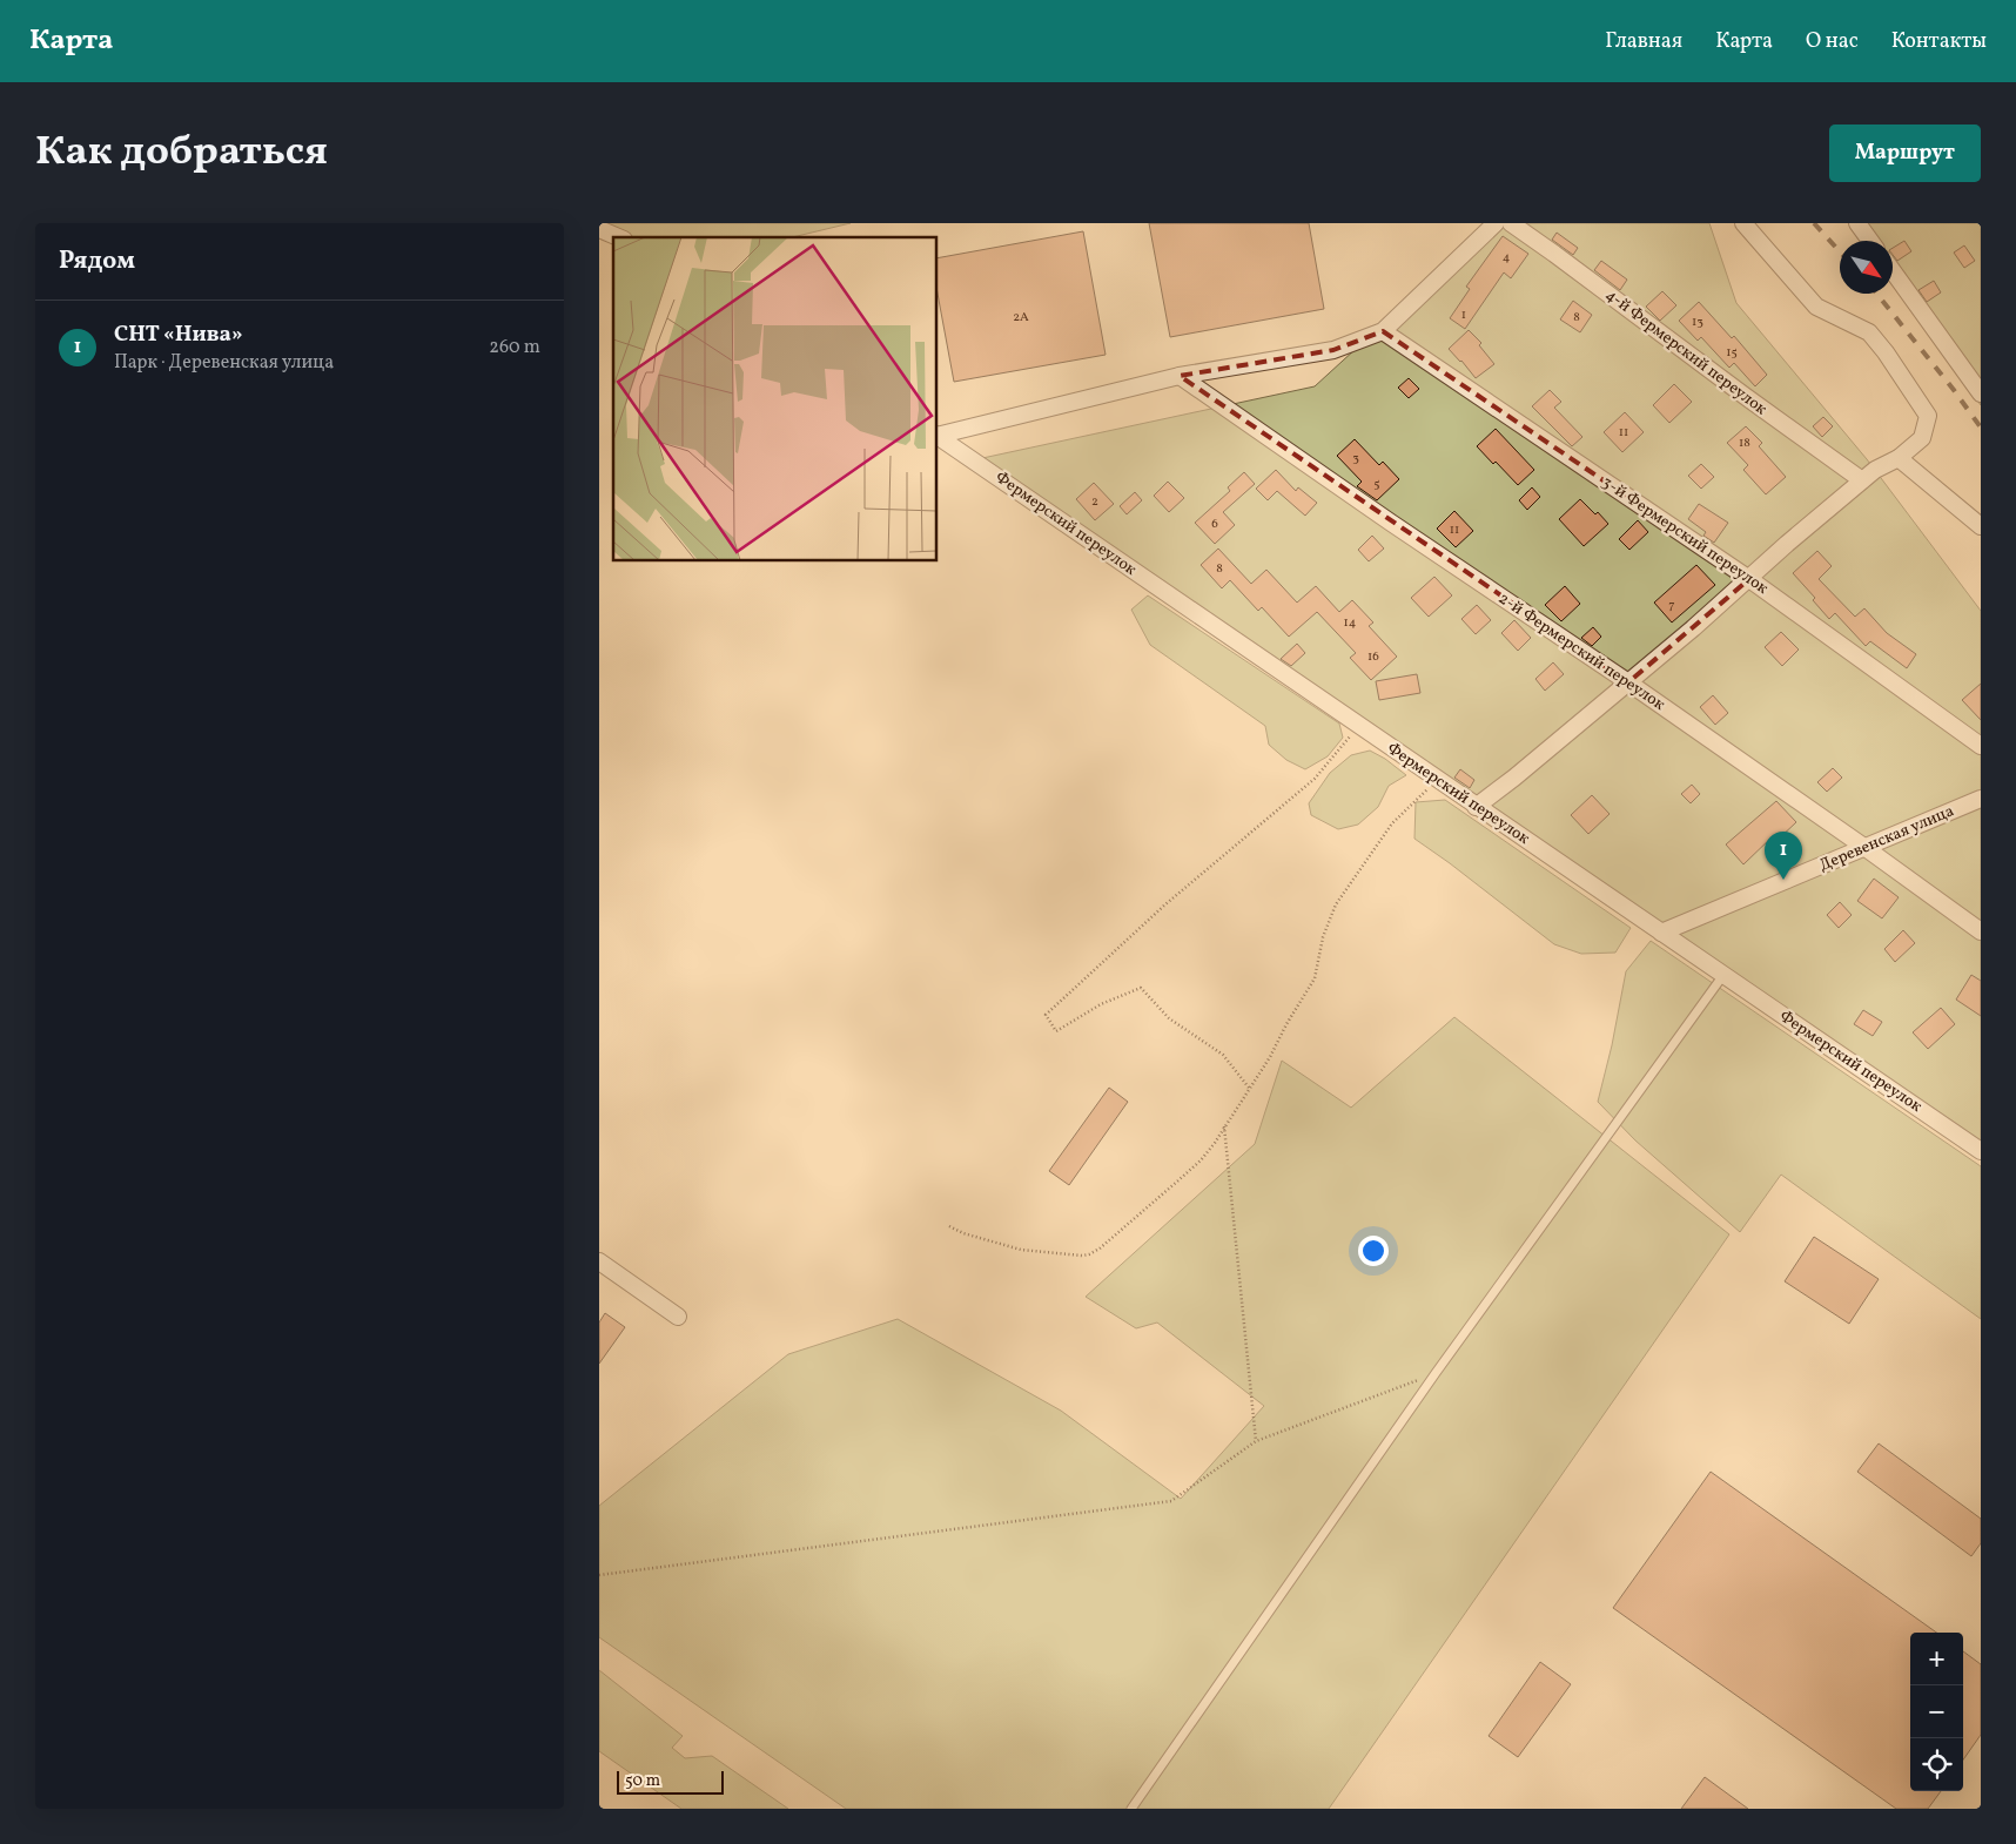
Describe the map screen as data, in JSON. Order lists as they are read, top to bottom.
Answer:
{
  "streets": {
    "street": [
      "4-й Фермерский переулок",
      "Фермерский переулок",
      "3-й Фермерский переулок",
      "2-й Фермерский переулок",
      "Деревенская улица"
    ]
  },
  "crossings": [
    ["Фермерский переулок", "Деревенская улица"],
    ["2-й Фермерский переулок", "Деревенская улица"]
  ],
  "house_numbers": [
    "4",
    "1",
    "2А",
    "8",
    "13",
    "15",
    "11",
    "18",
    "3",
    "5",
    "2",
    "6",
    "11",
    "8",
    "7",
    "14",
    "16"
  ],
  "scale_bar": "50 m",
  "north": "bottom right",
  "page": {
    "header": "Карта",
    "nav": [
      "Главная",
      "Карта",
      "О нас",
      "Контакты"
    ],
    "title": "Как добраться",
    "buttons": "Маршрут",
    "heading": "Рядом",
    "list": [
      {
        "mark": "1",
        "name": "СНТ «Нива»",
        "note": "Парк · Деревенская улица",
        "value": "260 m"
      }
    ],
    "pins": "1",
    "map_buttons": ["+", "−"],
    "scale": "50 m"
  }
}
